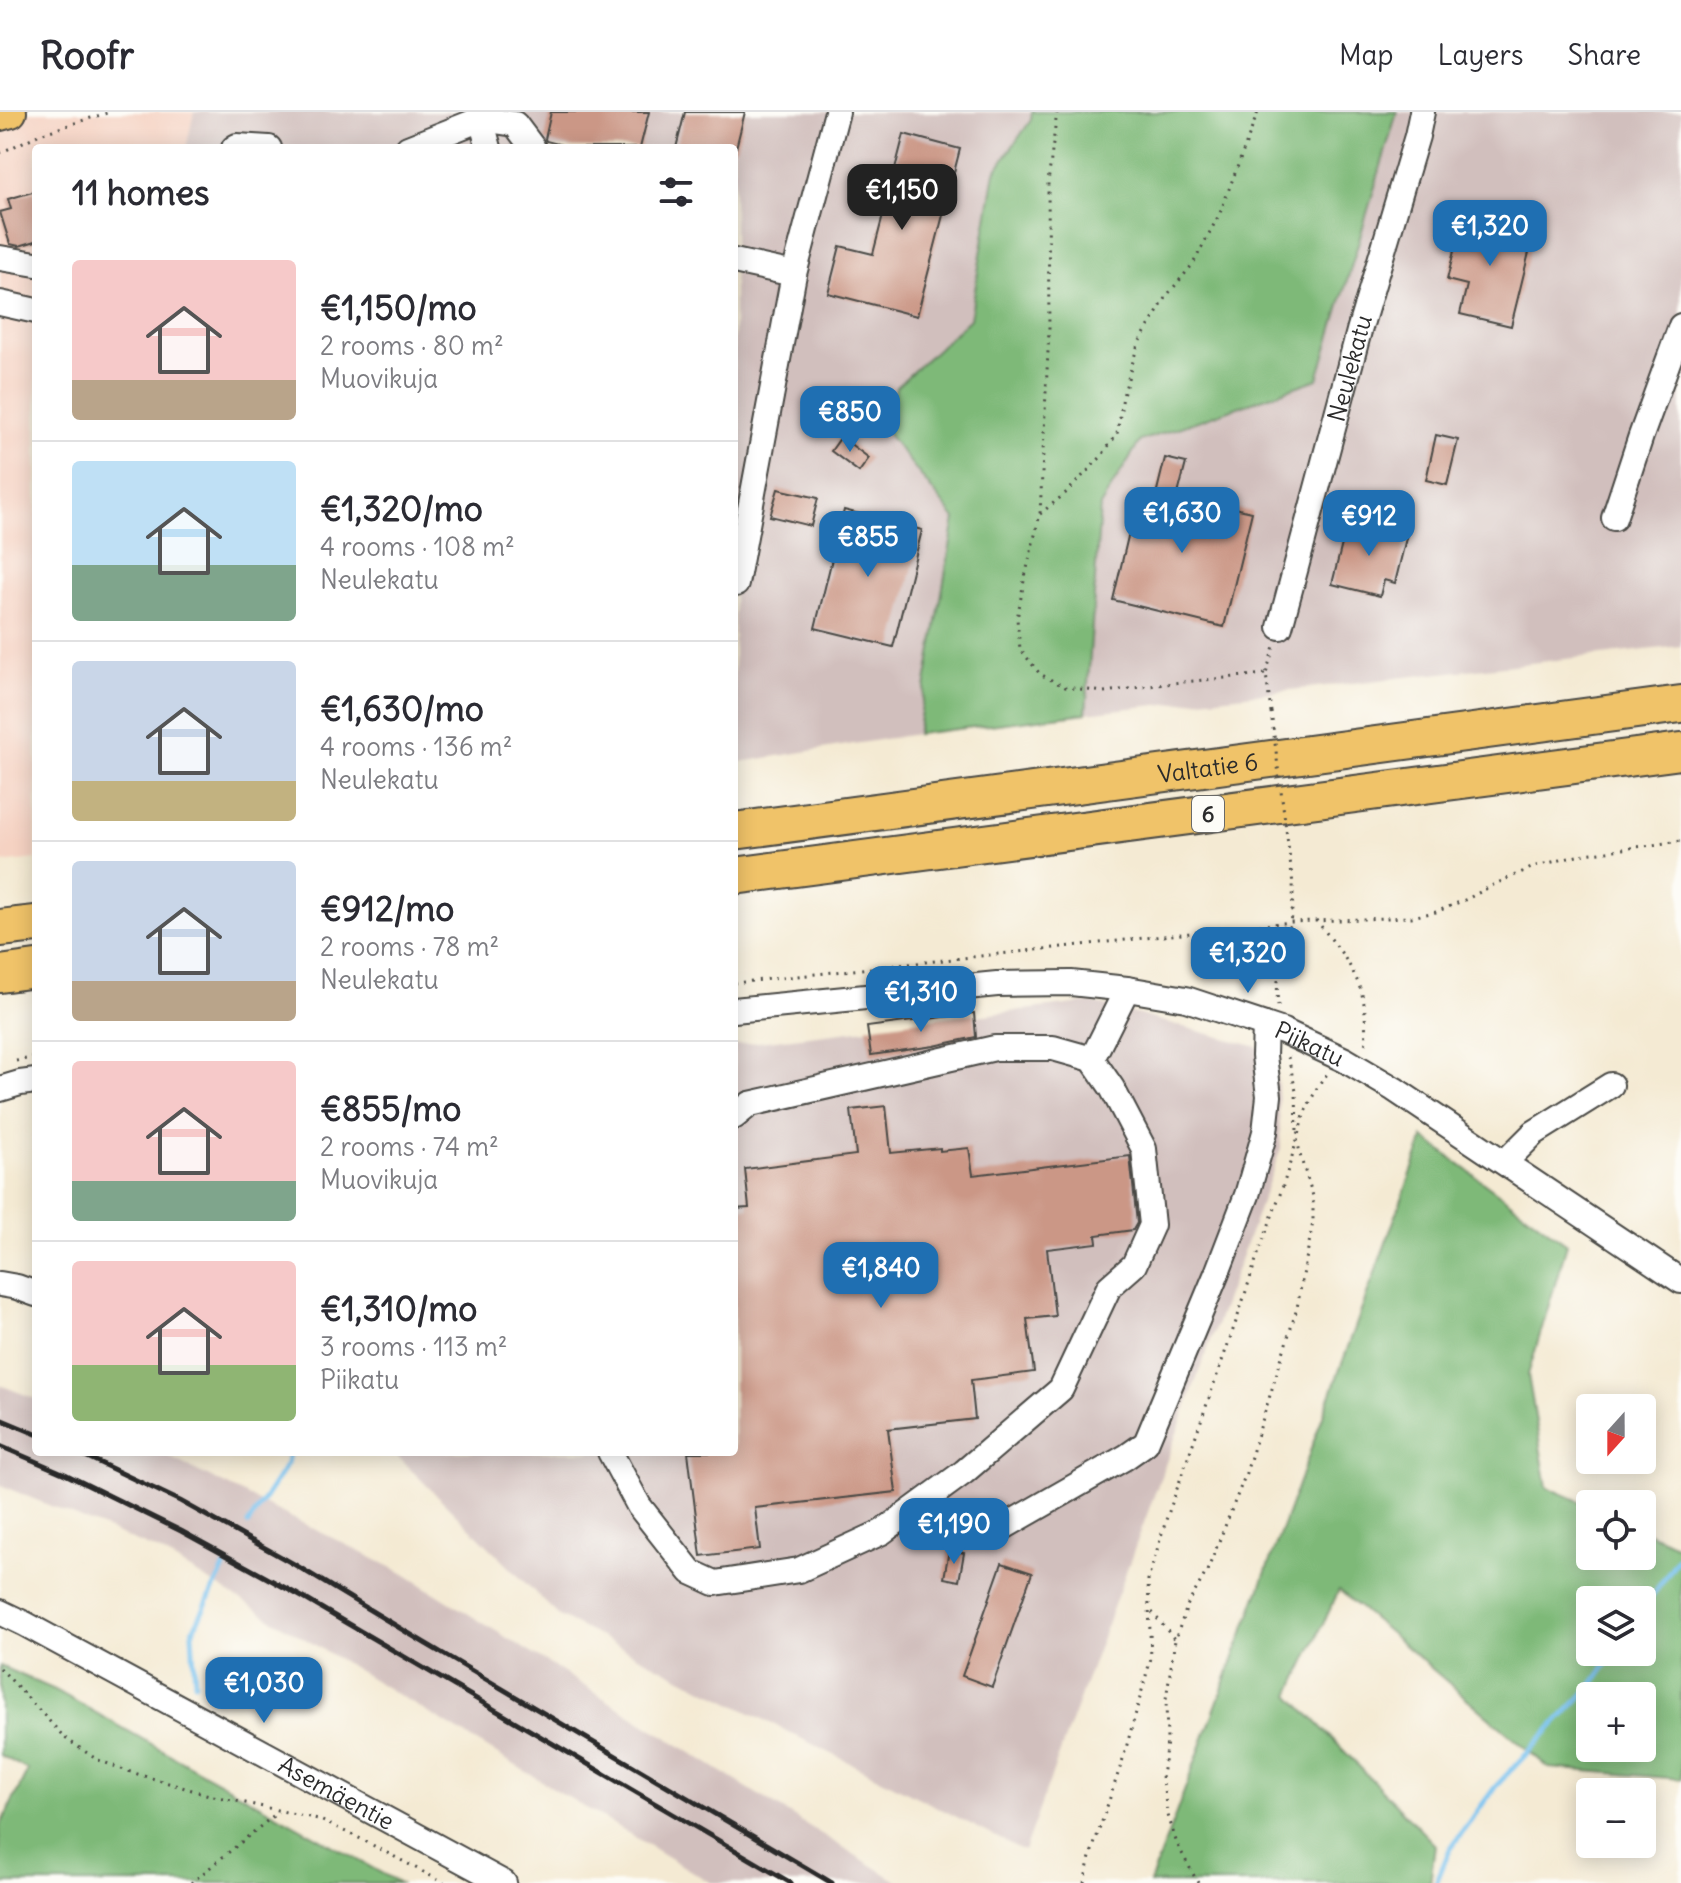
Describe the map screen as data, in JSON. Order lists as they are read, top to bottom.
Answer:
{
  "streets": {
    "highway": ["Valtatie 6", "6"],
    "street": ["Neulekatu", "Piikatu", "Asemäentie"]
  },
  "north": "bottom",
  "page": {
    "header": "Roofr",
    "nav": ["Map", "Layers", "Share"],
    "heading": "11 homes",
    "price": [
      "€1,150",
      "€1,320",
      "€850",
      "€1,630",
      "€912",
      "€855",
      "€1,320",
      "€1,310",
      "€1,840",
      "€1,190",
      "€1,030"
    ],
    "list": [
      {
        "name": "€1,150/mo",
        "note": "2 rooms · 80 m² · Muovikuja"
      },
      {
        "name": "€1,320/mo",
        "note": "4 rooms · 108 m² · Neulekatu"
      },
      {
        "name": "€1,630/mo",
        "note": "4 rooms · 136 m² · Neulekatu"
      },
      {
        "name": "€912/mo",
        "note": "2 rooms · 78 m² · Neulekatu"
      },
      {
        "name": "€855/mo",
        "note": "2 rooms · 74 m² · Muovikuja"
      },
      {
        "name": "€1,310/mo",
        "note": "3 rooms · 113 m² · Piikatu"
      }
    ],
    "map_buttons": ["+", "−"]
  }
}
